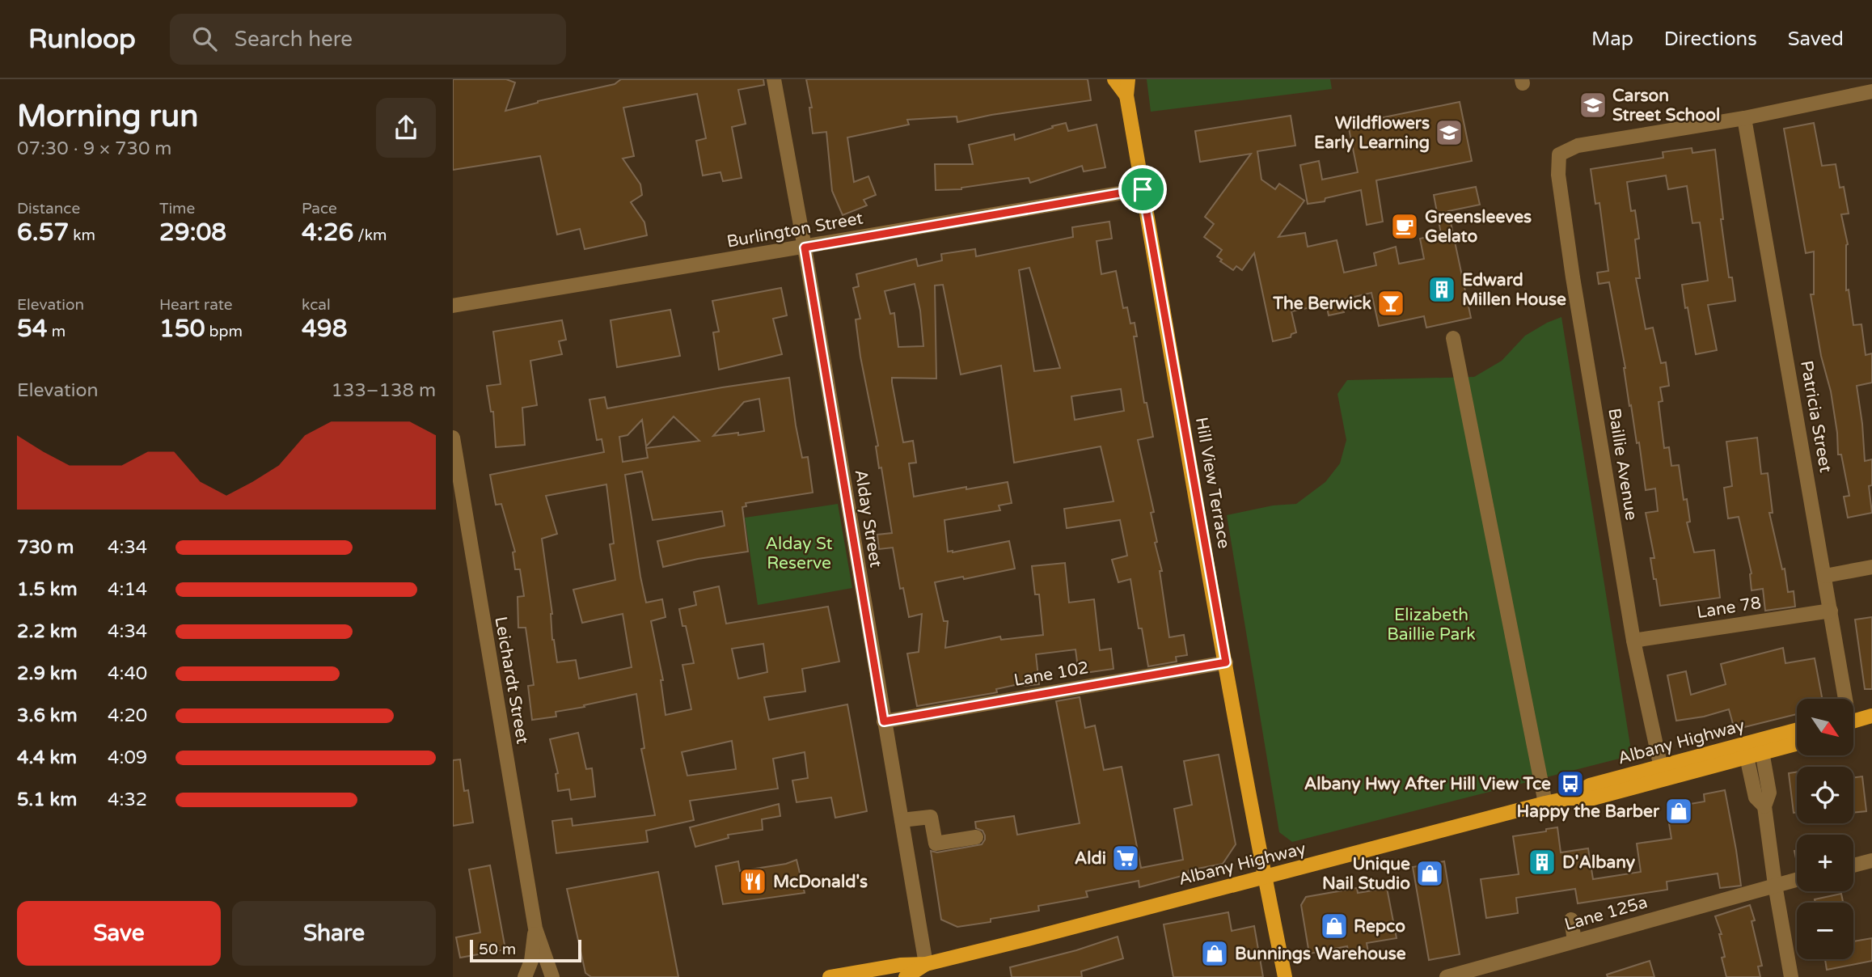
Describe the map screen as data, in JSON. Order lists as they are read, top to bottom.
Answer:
{
  "streets": {
    "main road": ["Hill View Terrace", "Albany Highway"],
    "street": [
      "Burlington Street",
      "Patricia Street",
      "Baillie Avenue",
      "Alday Street",
      "Lane 78",
      "Lane 102",
      "Leichardt Street",
      "Lane 125a"
    ]
  },
  "crossings": [
    ["Burlington Street", "Hill View Terrace"],
    ["Burlington Street", "Alday Street"],
    ["Patricia Street", "Baillie Avenue"],
    ["Patricia Street", "Lane 78"],
    ["Baillie Avenue", "Lane 78"],
    ["Baillie Avenue", "Albany Highway"],
    ["Hill View Terrace", "Lane 102"],
    ["Hill View Terrace", "Albany Highway"],
    ["Alday Street", "Lane 102"],
    ["Alday Street", "Albany Highway"]
  ],
  "parks": ["Alday St Reserve", "Elizabeth Baillie Park"],
  "places": {
    "school or university": ["Carson Street School", "Wildflowers Early Learning"],
    "cafe": ["Greensleeves Gelato"],
    "building": ["Edward Millen House", "D'Albany"],
    "bar": ["The Berwick"],
    "bus stop": ["Albany Hwy After Hill View Tce"],
    "shop": [
      "Happy the Barber",
      "Unique Nail Studio",
      "Repco",
      "Bunnings Warehouse"
    ],
    "supermarket": ["Aldi"],
    "restaurant": ["McDonald's"]
  },
  "scale_bar": "50 m",
  "north": "bottom right",
  "page": {
    "header": "Runloop",
    "search": "Search here",
    "nav": ["Map", "Directions", "Saved"],
    "heading": ["Morning run", "07:30 · 9 × 730 m"],
    "stats": [
      ["Distance", "6.57 km"],
      ["Time", "29:08"],
      ["Pace", "4:26 /km"],
      ["Elevation", "54 m"],
      ["Heart rate", "150 bpm"],
      ["kcal", "498"]
    ],
    "chart": ["Elevation", "133–138 m"],
    "list": [
      {
        "name": "730 m",
        "note": "4:34"
      },
      {
        "name": "1.5 km",
        "note": "4:14"
      },
      {
        "name": "2.2 km",
        "note": "4:34"
      },
      {
        "name": "2.9 km",
        "note": "4:40"
      },
      {
        "name": "3.6 km",
        "note": "4:20"
      },
      {
        "name": "4.4 km",
        "note": "4:09"
      },
      {
        "name": "5.1 km",
        "note": "4:32"
      }
    ],
    "map_buttons": ["+", "−"],
    "buttons": ["Save", "Share"],
    "scale": "50 m"
  }
}
